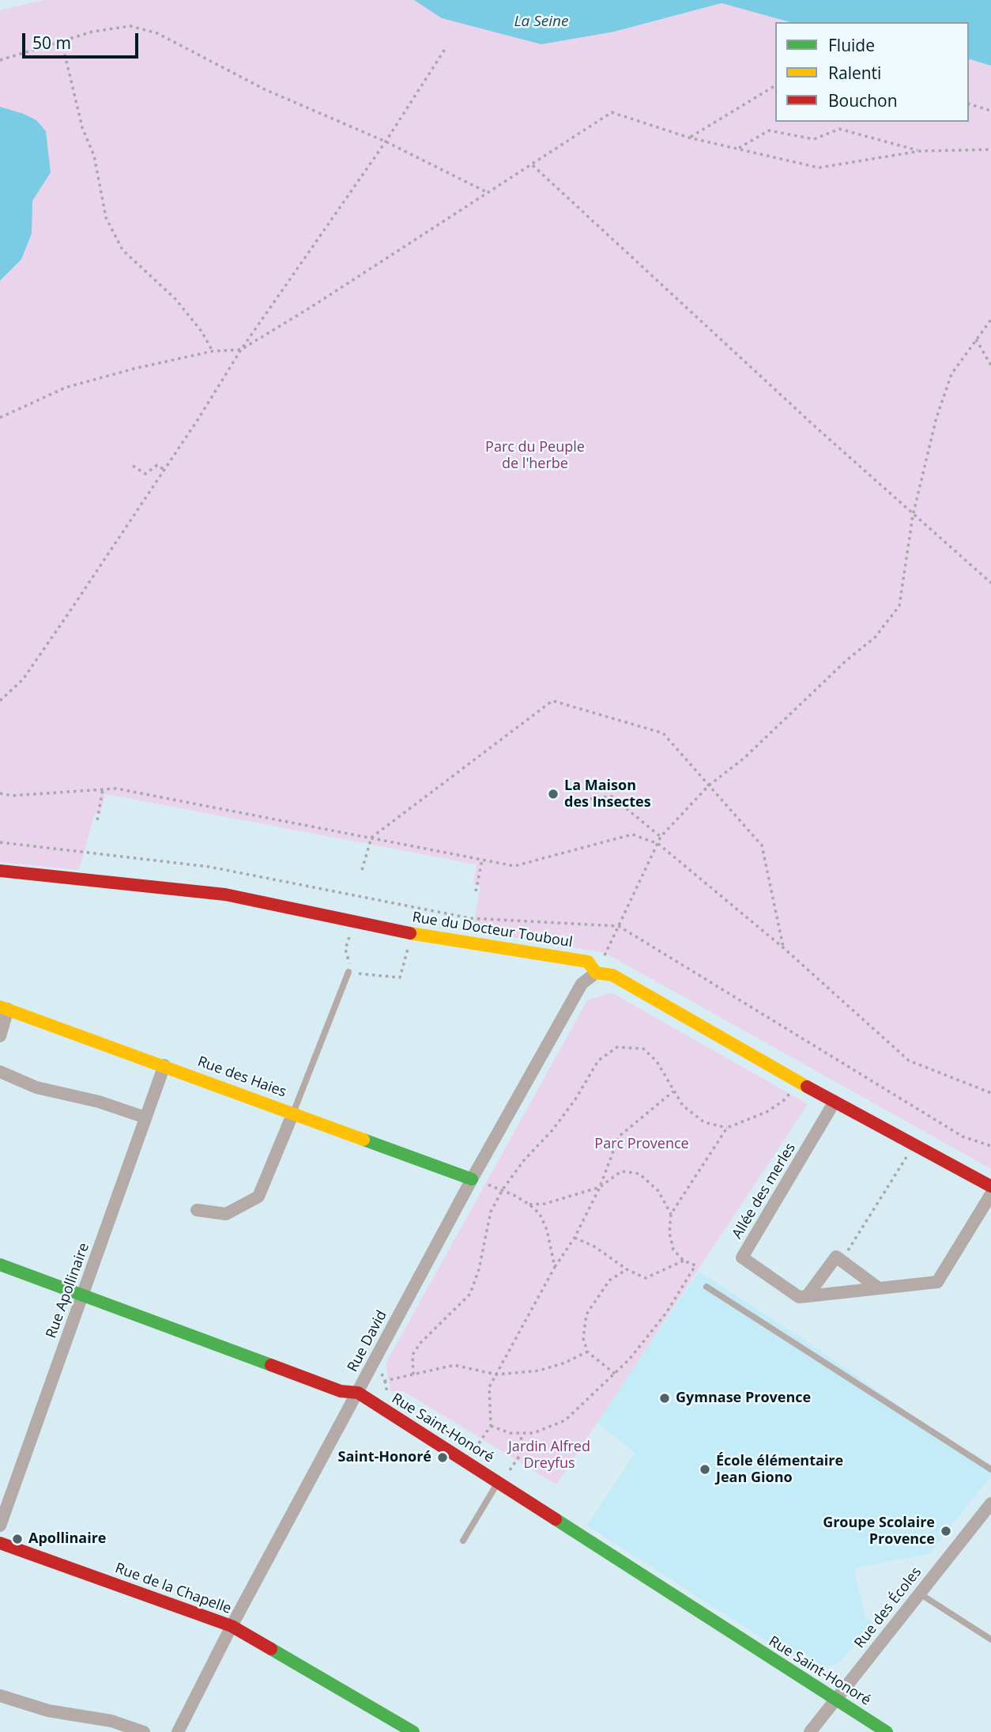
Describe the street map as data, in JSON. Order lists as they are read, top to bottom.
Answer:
{
  "streets": {
    "street": [
      "Rue du Docteur Touboul",
      "Rue des Haies",
      "Allée des merles",
      "Rue Apollinaire",
      "Rue David",
      "Rue Saint-Honoré",
      "Rue de la Chapelle",
      "Rue des Écoles"
    ]
  },
  "crossings": [
    ["Rue du Docteur Touboul", "Allée des merles"],
    ["Rue du Docteur Touboul", "Rue David"],
    ["Rue des Haies", "Rue Apollinaire"],
    ["Rue des Haies", "Rue David"],
    ["Rue Apollinaire", "Rue Saint-Honoré"],
    ["Rue David", "Rue Saint-Honoré"],
    ["Rue David", "Rue de la Chapelle"],
    ["Rue Saint-Honoré", "Rue des Écoles"]
  ],
  "water": ["La Seine"],
  "parks": ["Parc du Peuple de l'herbe", "Parc Provence", "Jardin Alfred Dreyfus"],
  "places": [
    "La Maison des Insectes",
    "Gymnase Provence",
    "Saint-Honoré",
    "École élémentaire Jean Giono",
    "Groupe Scolaire Provence",
    "Apollinaire"
  ],
  "legend": ["Fluide", "Ralenti", "Bouchon"],
  "scale_bar": "50 m"
}
